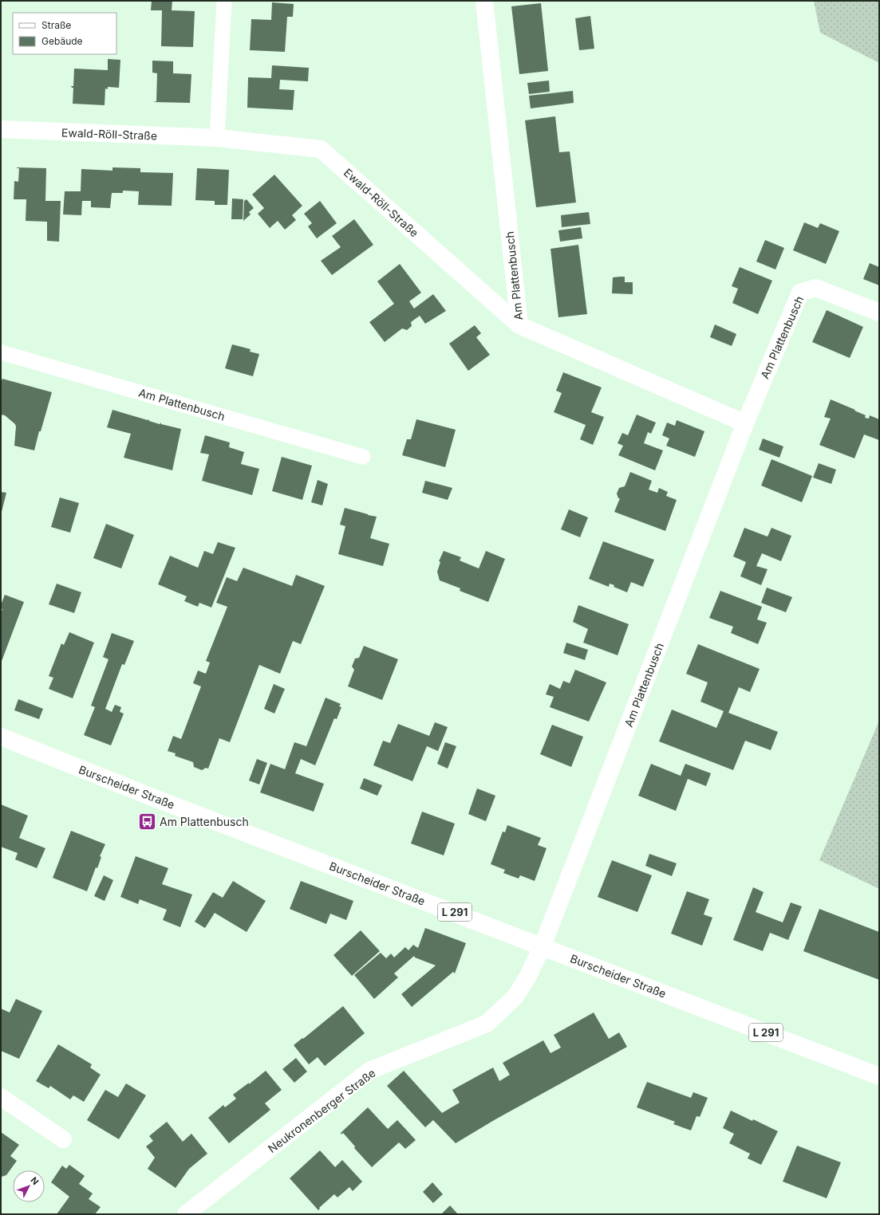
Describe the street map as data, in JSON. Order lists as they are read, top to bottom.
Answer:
{
  "streets": {
    "street": [
      "Ewald-Röll-Straße",
      "Am Plattenbusch",
      "Burscheider Straße",
      "L 291",
      "Neukronenberger Straße"
    ]
  },
  "crossings": [
    ["Ewald-Röll-Straße", "Am Plattenbusch"],
    ["Am Plattenbusch", "Burscheider Straße"],
    ["Am Plattenbusch", "Neukronenberger Straße"],
    ["Burscheider Straße", "Neukronenberger Straße"]
  ],
  "places": {
    "bus stop": ["Am Plattenbusch"]
  },
  "legend": ["Straße", "Gebäude"],
  "north": "top right"
}
